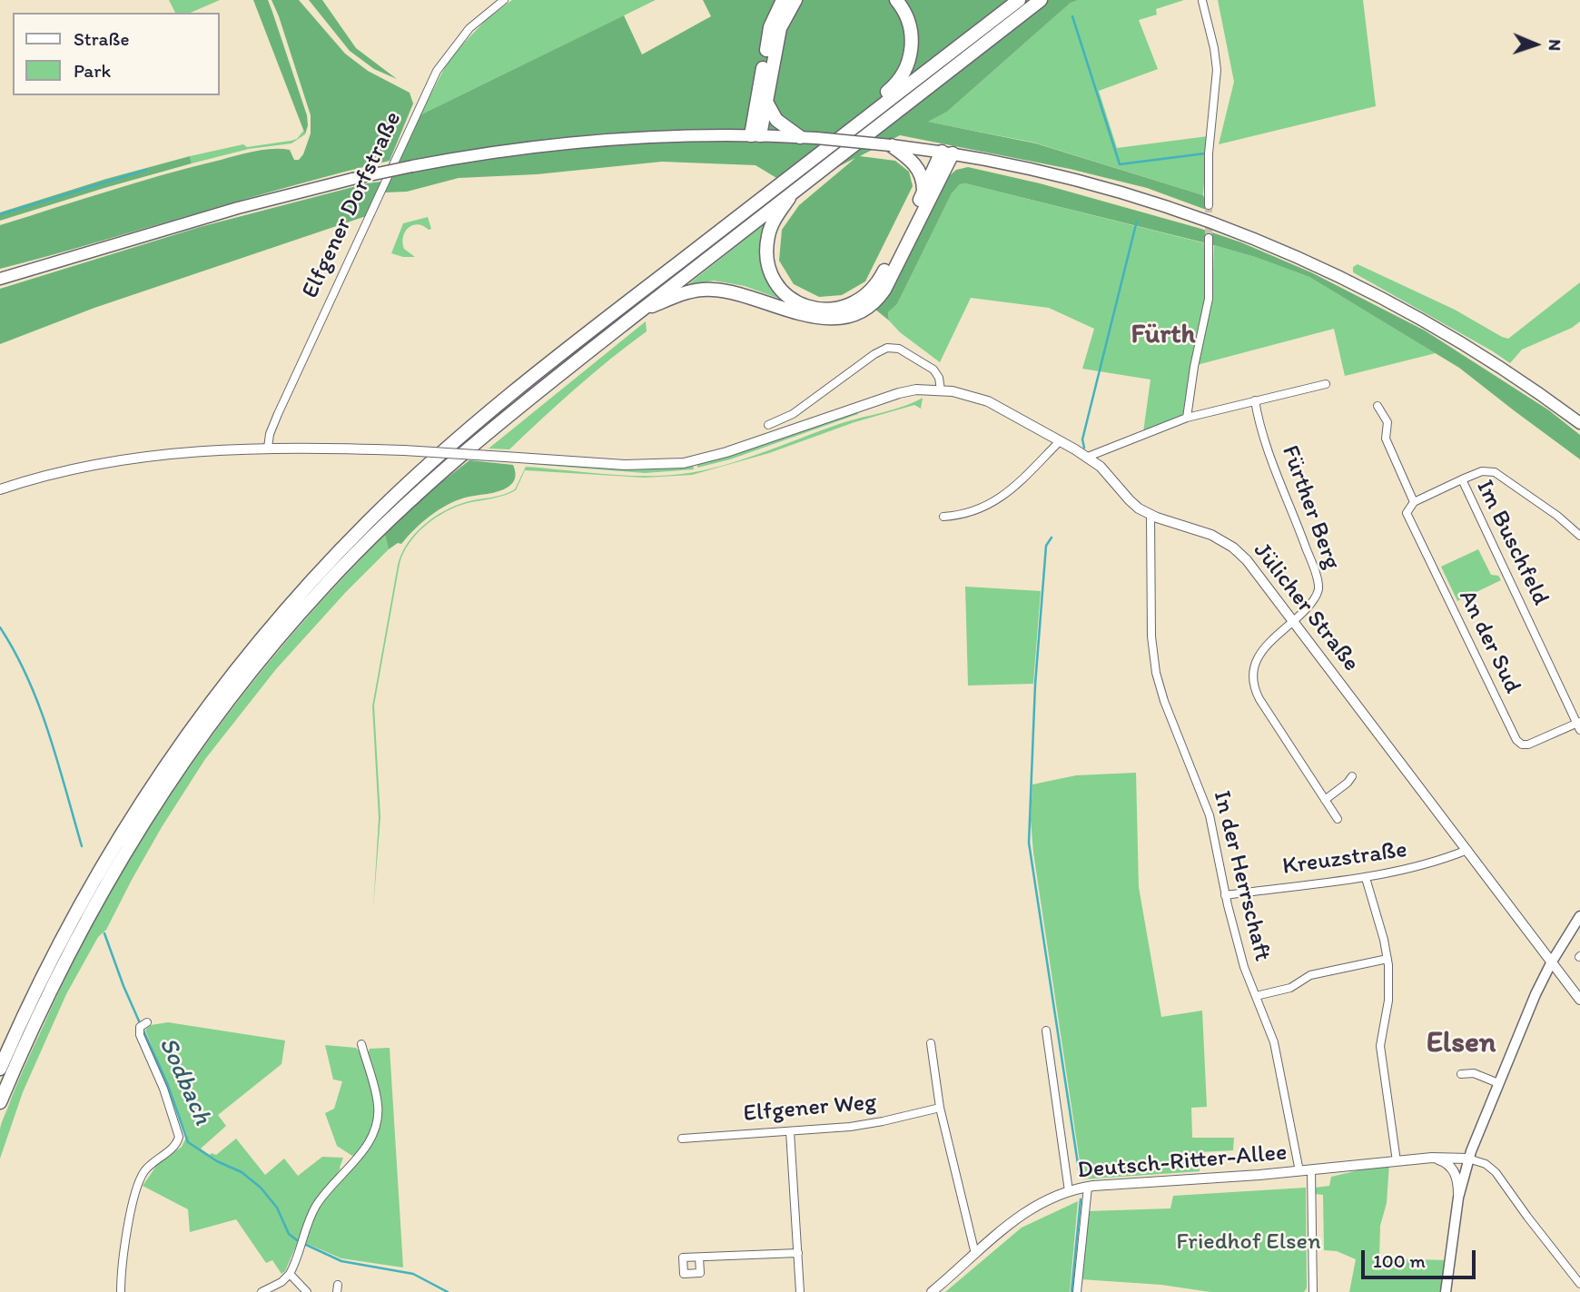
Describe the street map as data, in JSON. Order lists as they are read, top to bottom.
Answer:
{
  "streets": {
    "street": [
      "Elfgener Dorfstraße",
      "Fürther Berg",
      "Im Buschfeld",
      "Jülicher Straße",
      "An der Sud",
      "Kreuzstraße",
      "In der Herrschaft",
      "Elfgener Weg",
      "Deutsch-Ritter-Allee"
    ]
  },
  "crossings": [
    ["Elfgener Dorfstraße", "Jülicher Straße"],
    ["Fürther Berg", "Jülicher Straße"],
    ["Im Buschfeld", "An der Sud"],
    ["Jülicher Straße", "Kreuzstraße"],
    ["Jülicher Straße", "In der Herrschaft"],
    ["Kreuzstraße", "In der Herrschaft"],
    ["In der Herrschaft", "Deutsch-Ritter-Allee"]
  ],
  "districts": ["Fürth", "Elsen"],
  "water": ["Sodbach"],
  "parks": ["Friedhof Elsen"],
  "legend": ["Straße", "Park"],
  "scale_bar": "100 m",
  "north": "right"
}
